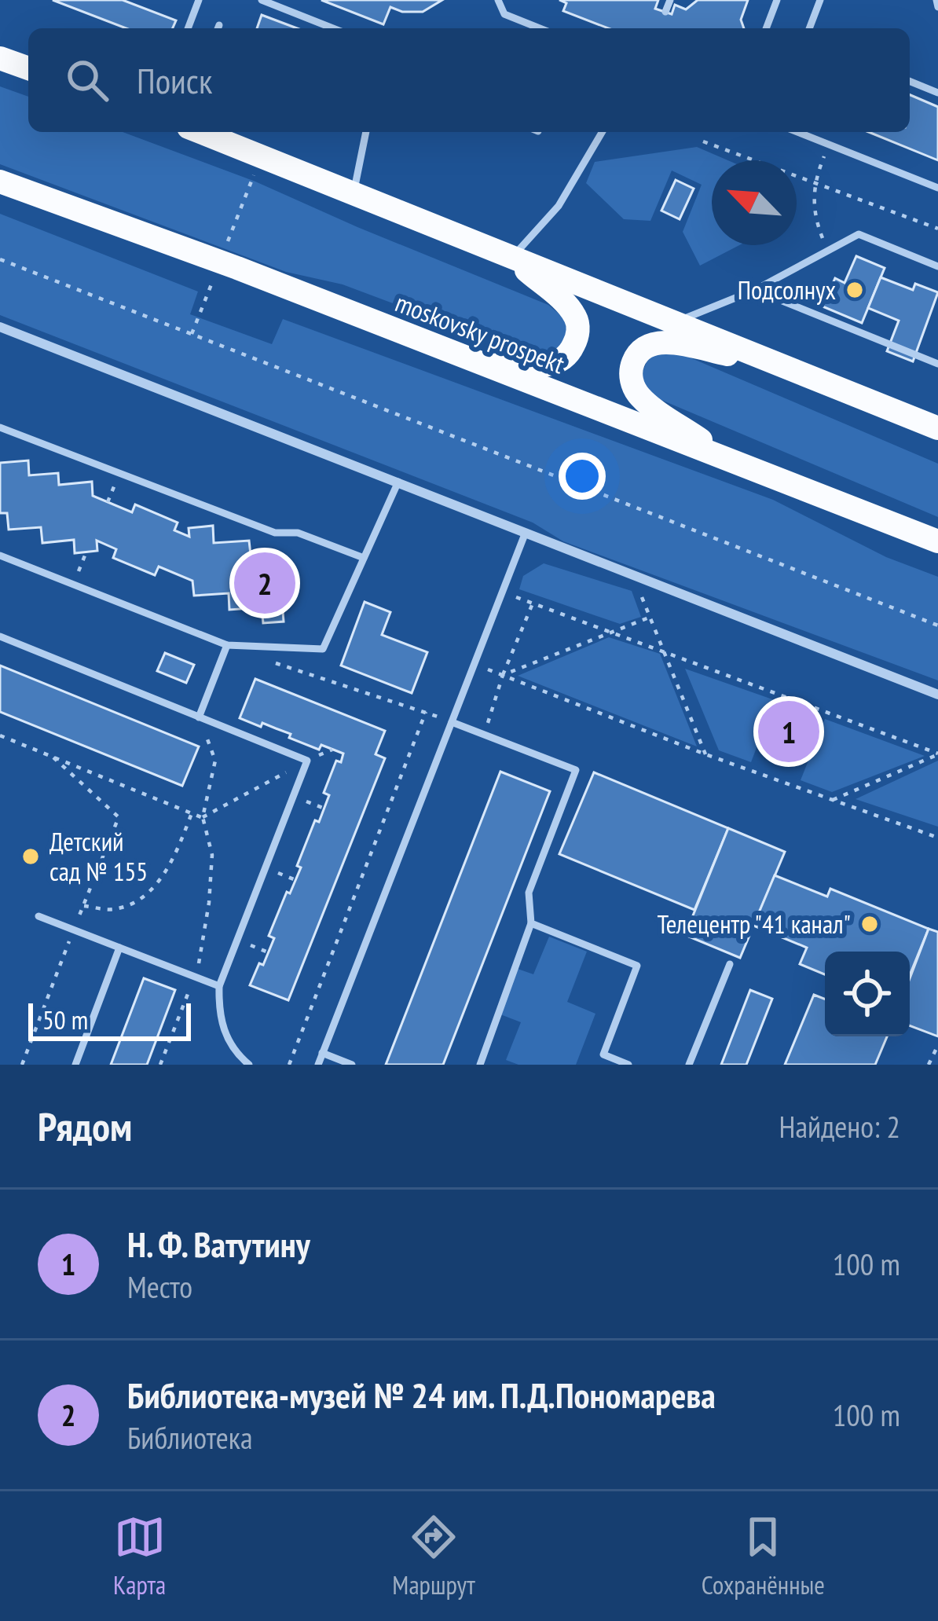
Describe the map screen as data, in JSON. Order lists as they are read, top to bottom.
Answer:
{
  "streets": {
    "main road": ["moskovsky prospekt"]
  },
  "places": ["Подсолнух", "Детский сад № 155", "Телецентр \"41 канал\""],
  "scale_bar": "50 m",
  "north": "top left",
  "page": {
    "search": "Поиск",
    "pins": ["2", "1"],
    "scale": "50 m",
    "heading": ["Рядом", "Найдено: 2"],
    "list": [
      {
        "mark": "1",
        "name": "Н. Ф. Ватутину",
        "note": "Место",
        "value": "100 m"
      },
      {
        "mark": "2",
        "name": "Библиотека-музей № 24 им. П.Д.Пономарева",
        "note": "Библиотека",
        "value": "100 m"
      }
    ],
    "nav": ["Карта", "Маршрут", "Сохранённые"]
  }
}
